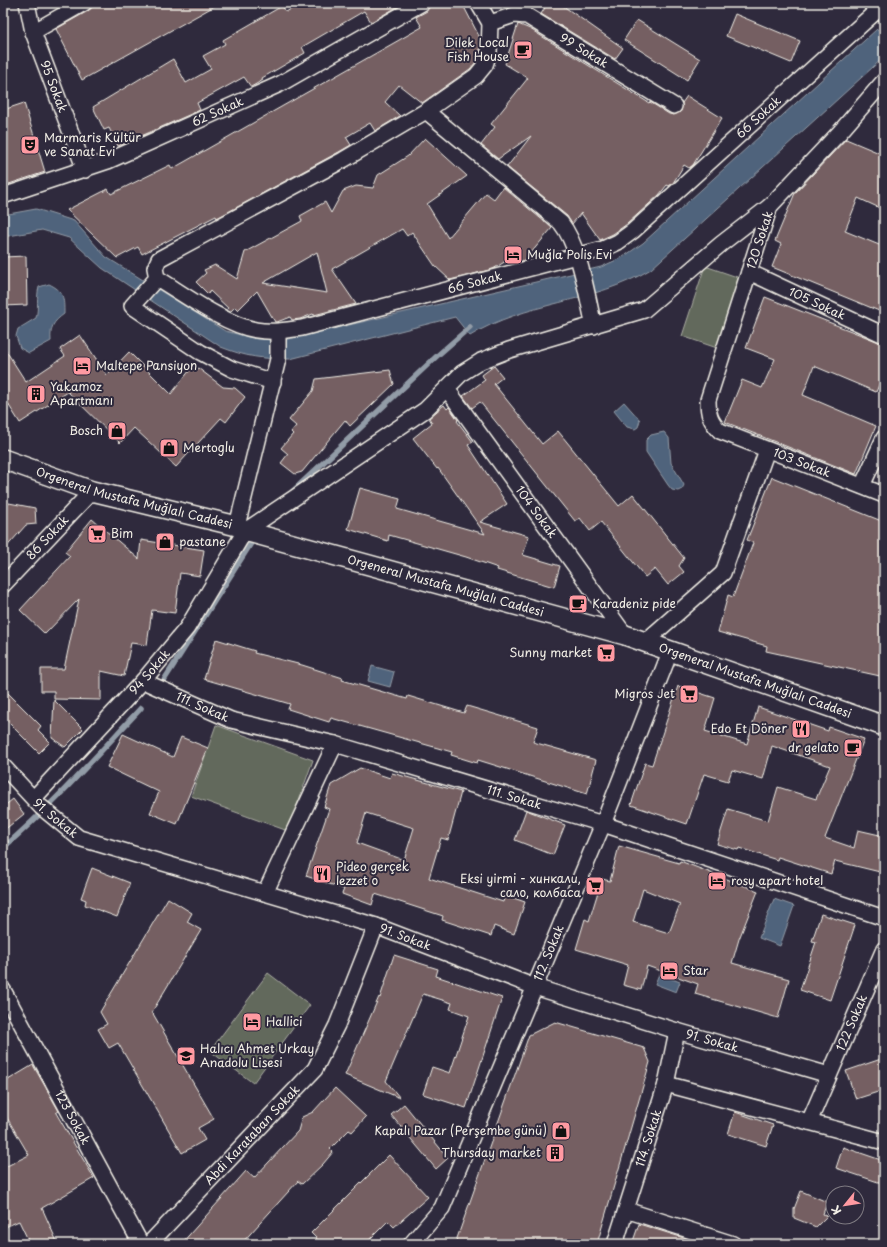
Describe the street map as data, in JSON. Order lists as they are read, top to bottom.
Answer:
{
  "streets": {
    "street": [
      "99 Sokak",
      "95 Sokak",
      "62 Sokak",
      "66 Sokak",
      "120 Sokak",
      "105 Sokak",
      "103 Sokak",
      "Orgeneral Mustafa Muğlalı Caddesi",
      "104 Sokak",
      "86 Sokak",
      "94 Sokak",
      "111. Sokak",
      "91. Sokak",
      "112. Sokak",
      "122 Sokak",
      "123 Sokak",
      "Abdi Karataban Sokak",
      "114. Sokak"
    ]
  },
  "crossings": [
    ["95 Sokak", "62 Sokak"],
    ["120 Sokak", "105 Sokak"],
    ["120 Sokak", "103 Sokak"],
    ["Orgeneral Mustafa Muğlalı Caddesi", "104 Sokak"],
    ["Orgeneral Mustafa Muğlalı Caddesi", "86 Sokak"],
    ["Orgeneral Mustafa Muğlalı Caddesi", "94 Sokak"],
    ["Orgeneral Mustafa Muğlalı Caddesi", "112. Sokak"],
    ["94 Sokak", "111. Sokak"],
    ["94 Sokak", "91. Sokak"],
    ["111. Sokak", "112. Sokak"],
    ["91. Sokak", "112. Sokak"],
    ["91. Sokak", "122 Sokak"],
    ["91. Sokak", "Abdi Karataban Sokak"],
    ["91. Sokak", "114. Sokak"]
  ],
  "places": {
    "cafe": ["Dilek Local Fish House", "Karadeniz pide", "dr gelato"],
    "theatre": ["Marmaris Kültür ve Sanat Evi"],
    "hotel": [
      "Muğla Polis Evi",
      "Maltepe Pansiyon",
      "rosy apart hotel",
      "Star",
      "Hallici"
    ],
    "building": ["Yakamoz Apartmanı", "Thursday market"],
    "shop": [
      "Bosch",
      "Mertoglu",
      "pastane",
      "Kapalı Pazar (Perşembe günü)"
    ],
    "supermarket": [
      "Bim",
      "Sunny market",
      "Migros Jet",
      "Eksi yirmi - хинкали, сало, колбаса"
    ],
    "restaurant": ["Edo Et Döner", "Pideo gerçek lezzet o"],
    "school or university": ["Halıcı Ahmet Urkay Anadolu Lisesi"]
  },
  "north": "bottom left"
}
